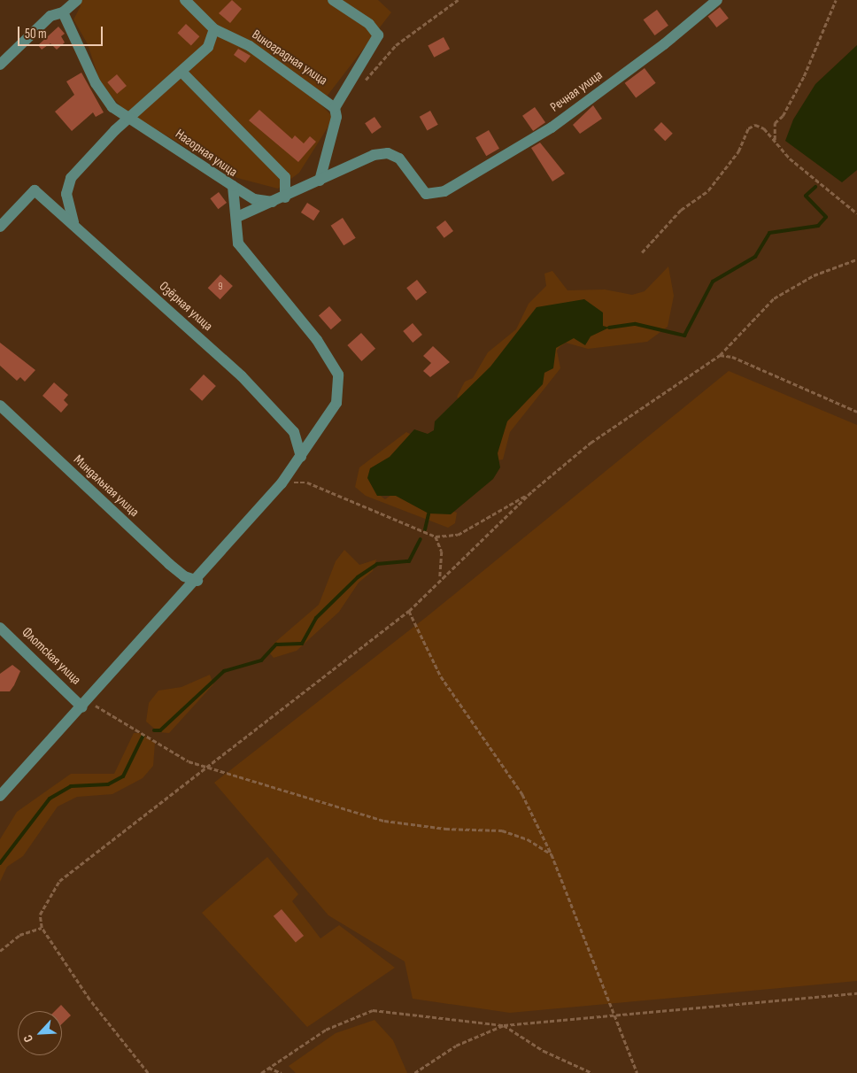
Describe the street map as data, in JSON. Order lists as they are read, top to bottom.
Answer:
{
  "streets": {
    "street": [
      "Виноградная улица",
      "Речная улица",
      "Нагорная улица",
      "Озёрная улица",
      "Миндальная улица",
      "Флотская улица"
    ]
  },
  "crossings": [
    ["Нагорная улица", "Озёрная улица"]
  ],
  "house_numbers": ["9"],
  "scale_bar": "50 m",
  "north": "bottom left"
}
